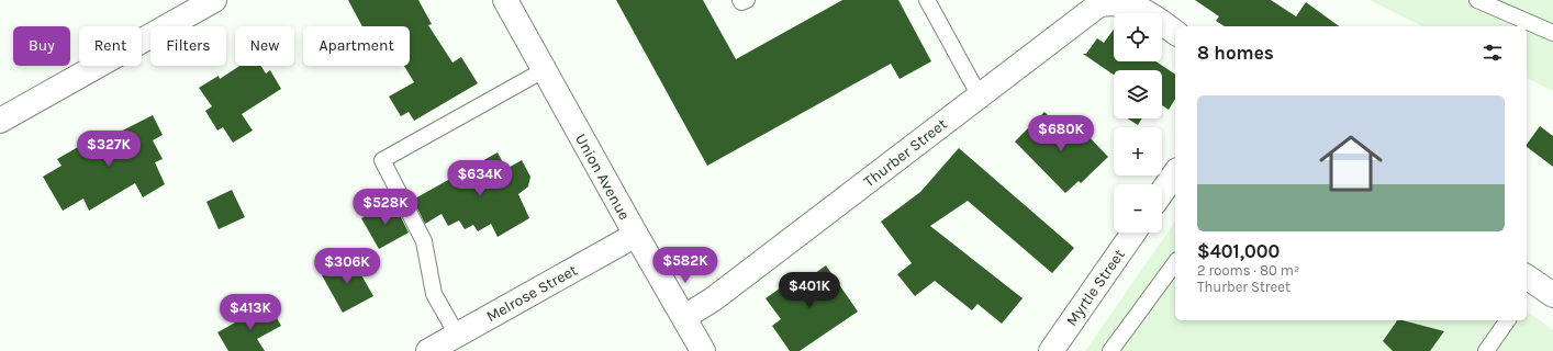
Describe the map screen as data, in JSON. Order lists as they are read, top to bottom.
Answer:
{
  "streets": {
    "street": [
      "Thurber Street",
      "Union Avenue",
      "Myrtle Street",
      "Melrose Street"
    ]
  },
  "crossings": [
    ["Thurber Street", "Union Avenue"],
    ["Union Avenue", "Melrose Street"]
  ],
  "page": {
    "map_buttons": ["+", "−"],
    "chip": [
      "Buy",
      "Rent",
      "Filters",
      "New",
      "Apartment"
    ],
    "heading": "8 homes",
    "list": [
      {
        "name": "$401,000",
        "note": "2 rooms · 80 m² · Thurber Street"
      }
    ],
    "price": [
      "$680K",
      "$327K",
      "$634K",
      "$528K",
      "$582K",
      "$306K",
      "$401K",
      "$413K"
    ]
  }
}
